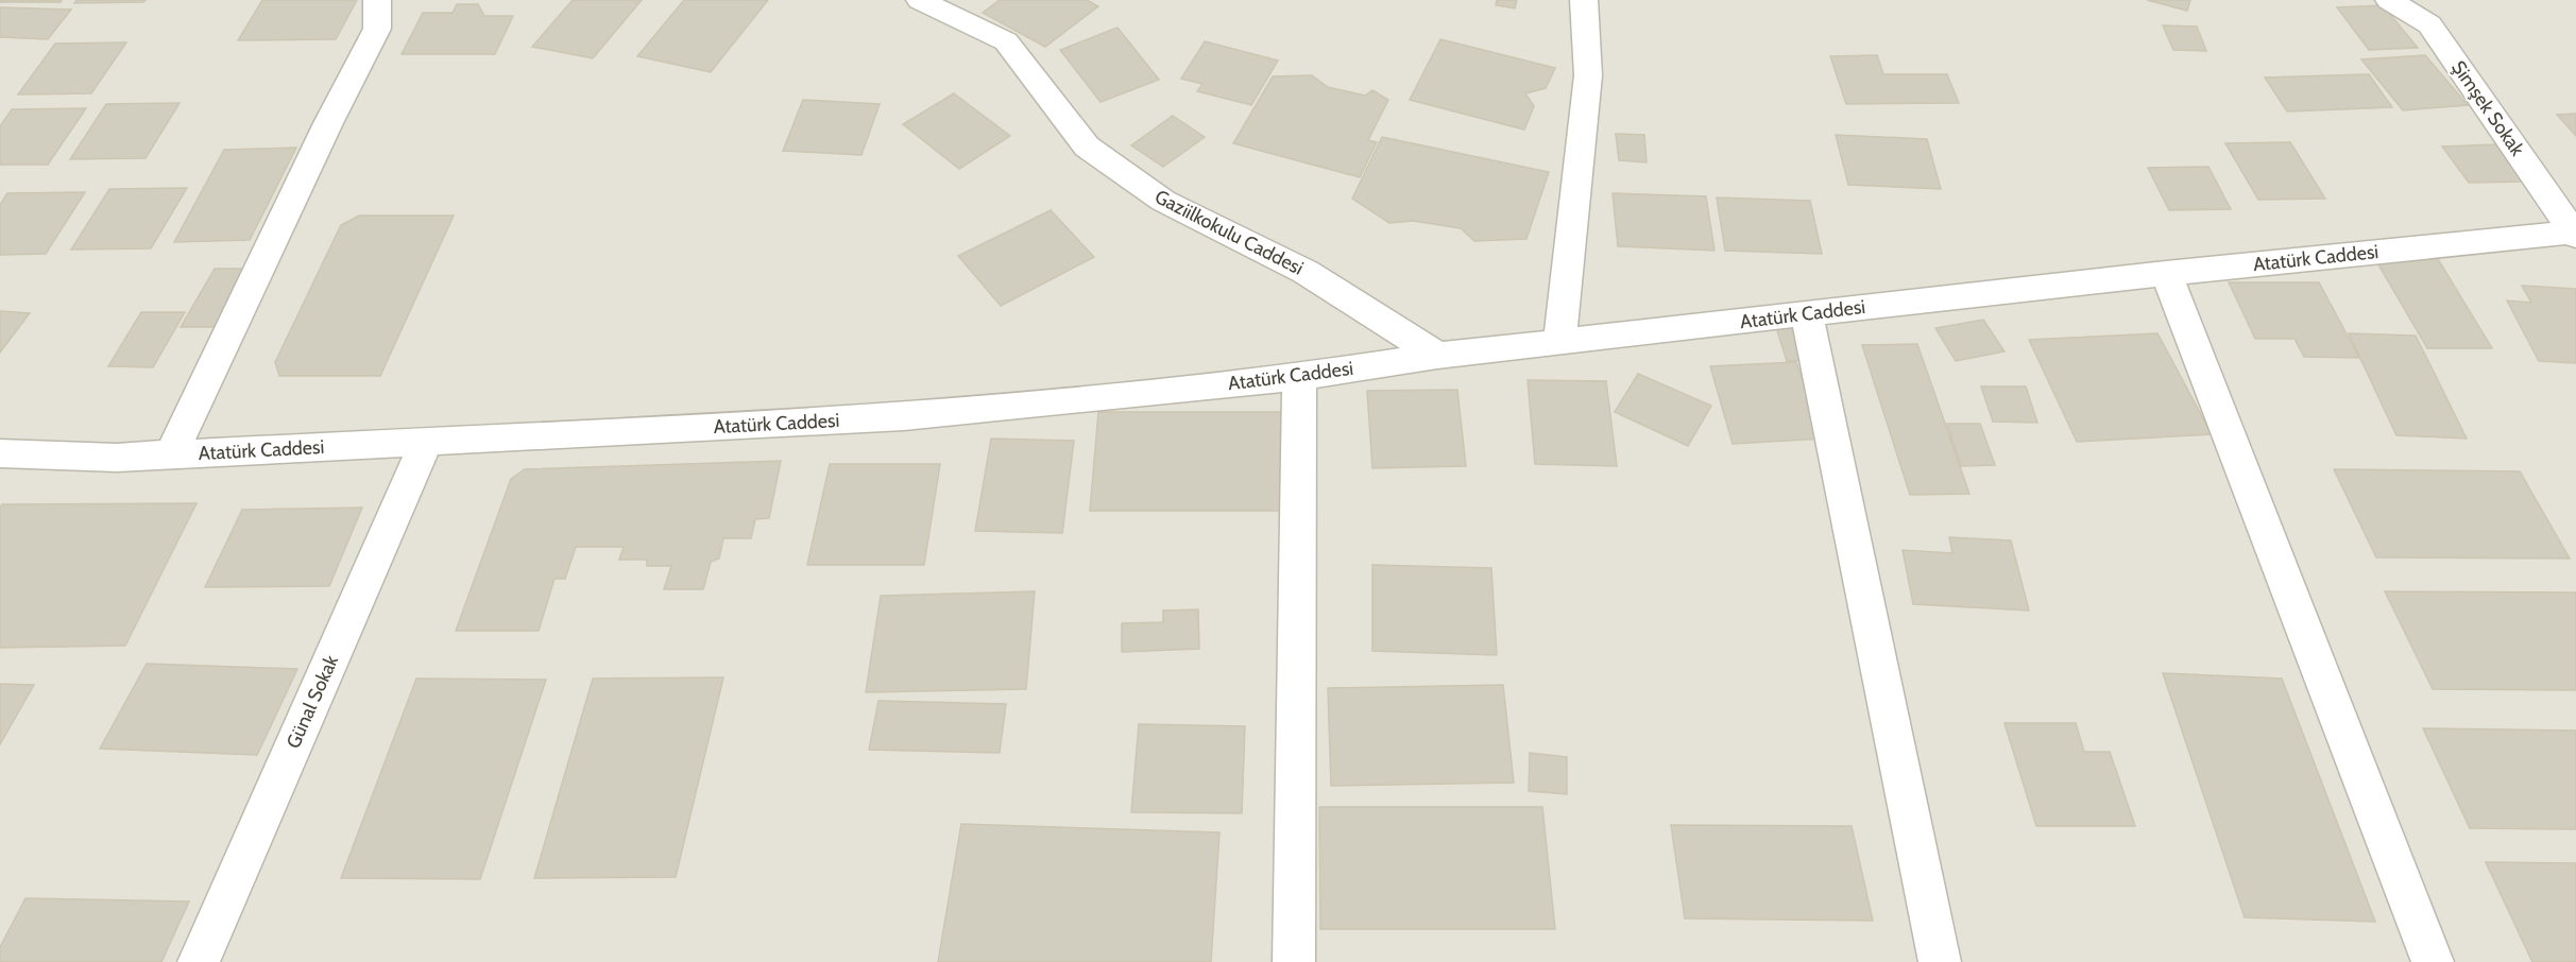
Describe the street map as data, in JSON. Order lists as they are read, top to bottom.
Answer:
{
  "streets": {
    "street": [
      "Şimşek Sokak",
      "Gaziilkokulu Caddesi",
      "Atatürk Caddesi",
      "Günal Sokak"
    ]
  },
  "crossings": [
    ["Şimşek Sokak", "Atatürk Caddesi"],
    ["Gaziilkokulu Caddesi", "Atatürk Caddesi"],
    ["Atatürk Caddesi", "Günal Sokak"]
  ]
}
